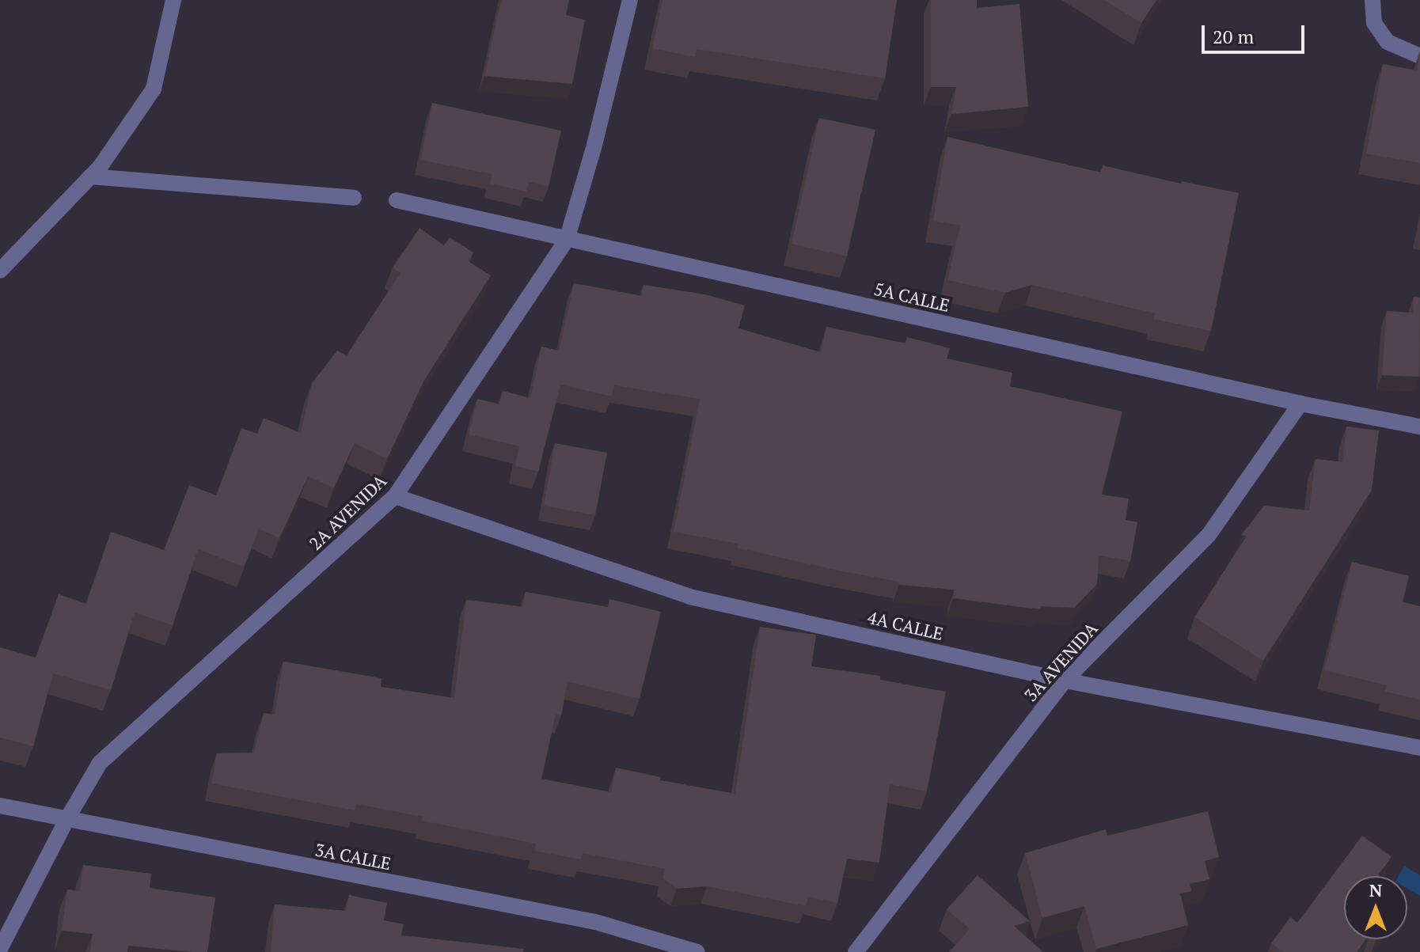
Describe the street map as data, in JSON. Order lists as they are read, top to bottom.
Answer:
{
  "streets": {
    "street": [
      "5A CALLE",
      "2A AVENIDA",
      "4A CALLE",
      "3A AVENIDA",
      "3A CALLE"
    ]
  },
  "crossings": [
    ["5A CALLE", "2A AVENIDA"],
    ["5A CALLE", "3A AVENIDA"],
    ["2A AVENIDA", "4A CALLE"],
    ["2A AVENIDA", "3A CALLE"],
    ["4A CALLE", "3A AVENIDA"]
  ],
  "scale_bar": "20 m",
  "north": "top"
}
